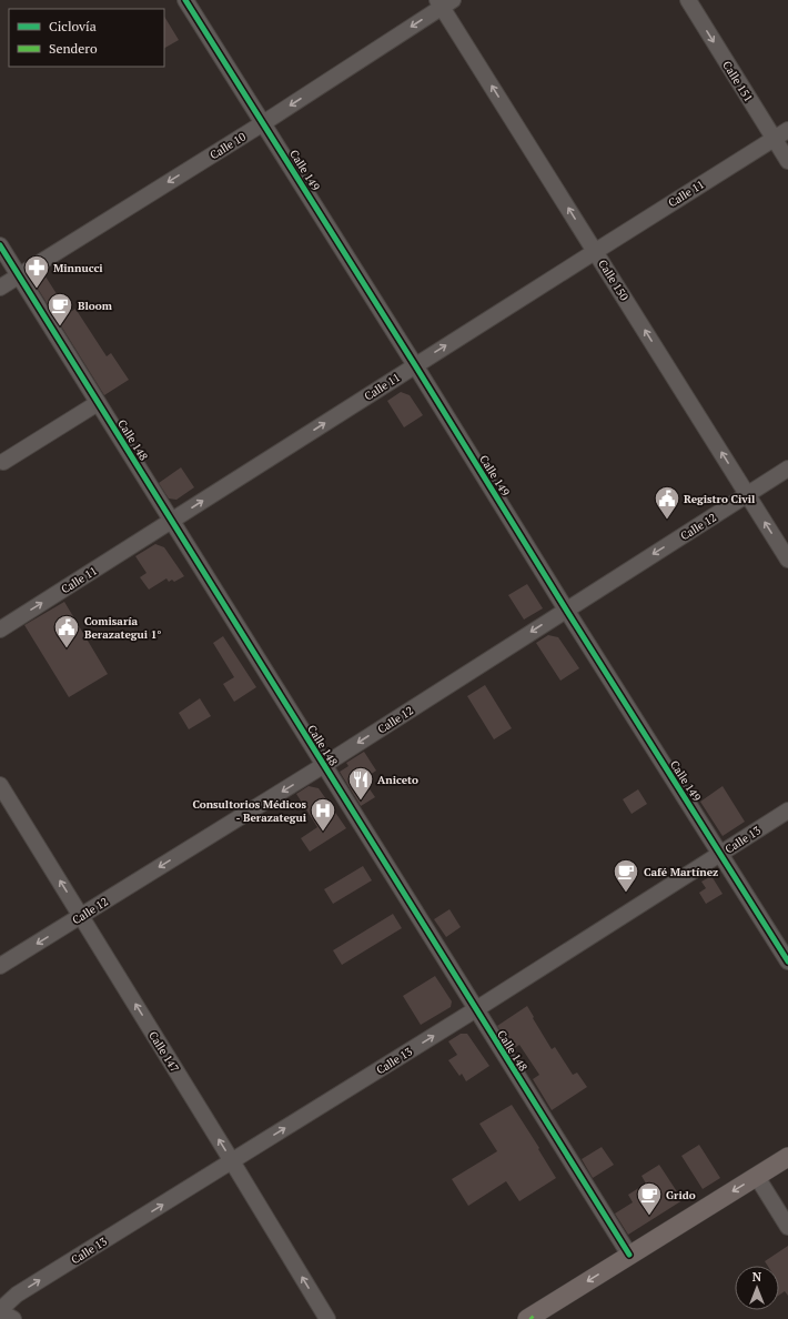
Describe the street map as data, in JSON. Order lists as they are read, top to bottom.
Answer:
{
  "streets": {
    "street": [
      "Calle 151",
      "Calle 10",
      "Calle 149",
      "Calle 11",
      "Calle 150",
      "Calle 148",
      "Calle 12",
      "Calle 13",
      "Calle 147"
    ]
  },
  "crossings": [
    ["Calle 151", "Calle 11"],
    ["Calle 10", "Calle 149"],
    ["Calle 10", "Calle 150"],
    ["Calle 10", "Calle 148"],
    ["Calle 149", "Calle 11"],
    ["Calle 149", "Calle 12"],
    ["Calle 149", "Calle 13"],
    ["Calle 11", "Calle 150"],
    ["Calle 11", "Calle 148"],
    ["Calle 150", "Calle 12"],
    ["Calle 148", "Calle 12"],
    ["Calle 148", "Calle 13"],
    ["Calle 12", "Calle 147"],
    ["Calle 13", "Calle 147"]
  ],
  "one_way": [
    "Calle 151",
    "Calle 10",
    "Calle 11",
    "Calle 150",
    "Calle 12",
    "Calle 13",
    "Calle 147"
  ],
  "places": {
    "pharmacy": ["Minnucci"],
    "cafe": ["Bloom", "Café Martínez", "Grido"],
    "public building": ["Registro Civil", "Comisaría Berazategui 1°"],
    "restaurant": ["Aniceto"],
    "hospital": ["Consultorios Médicos - Berazategui"]
  },
  "legend": ["Ciclovía", "Sendero"],
  "north": "top"
}
